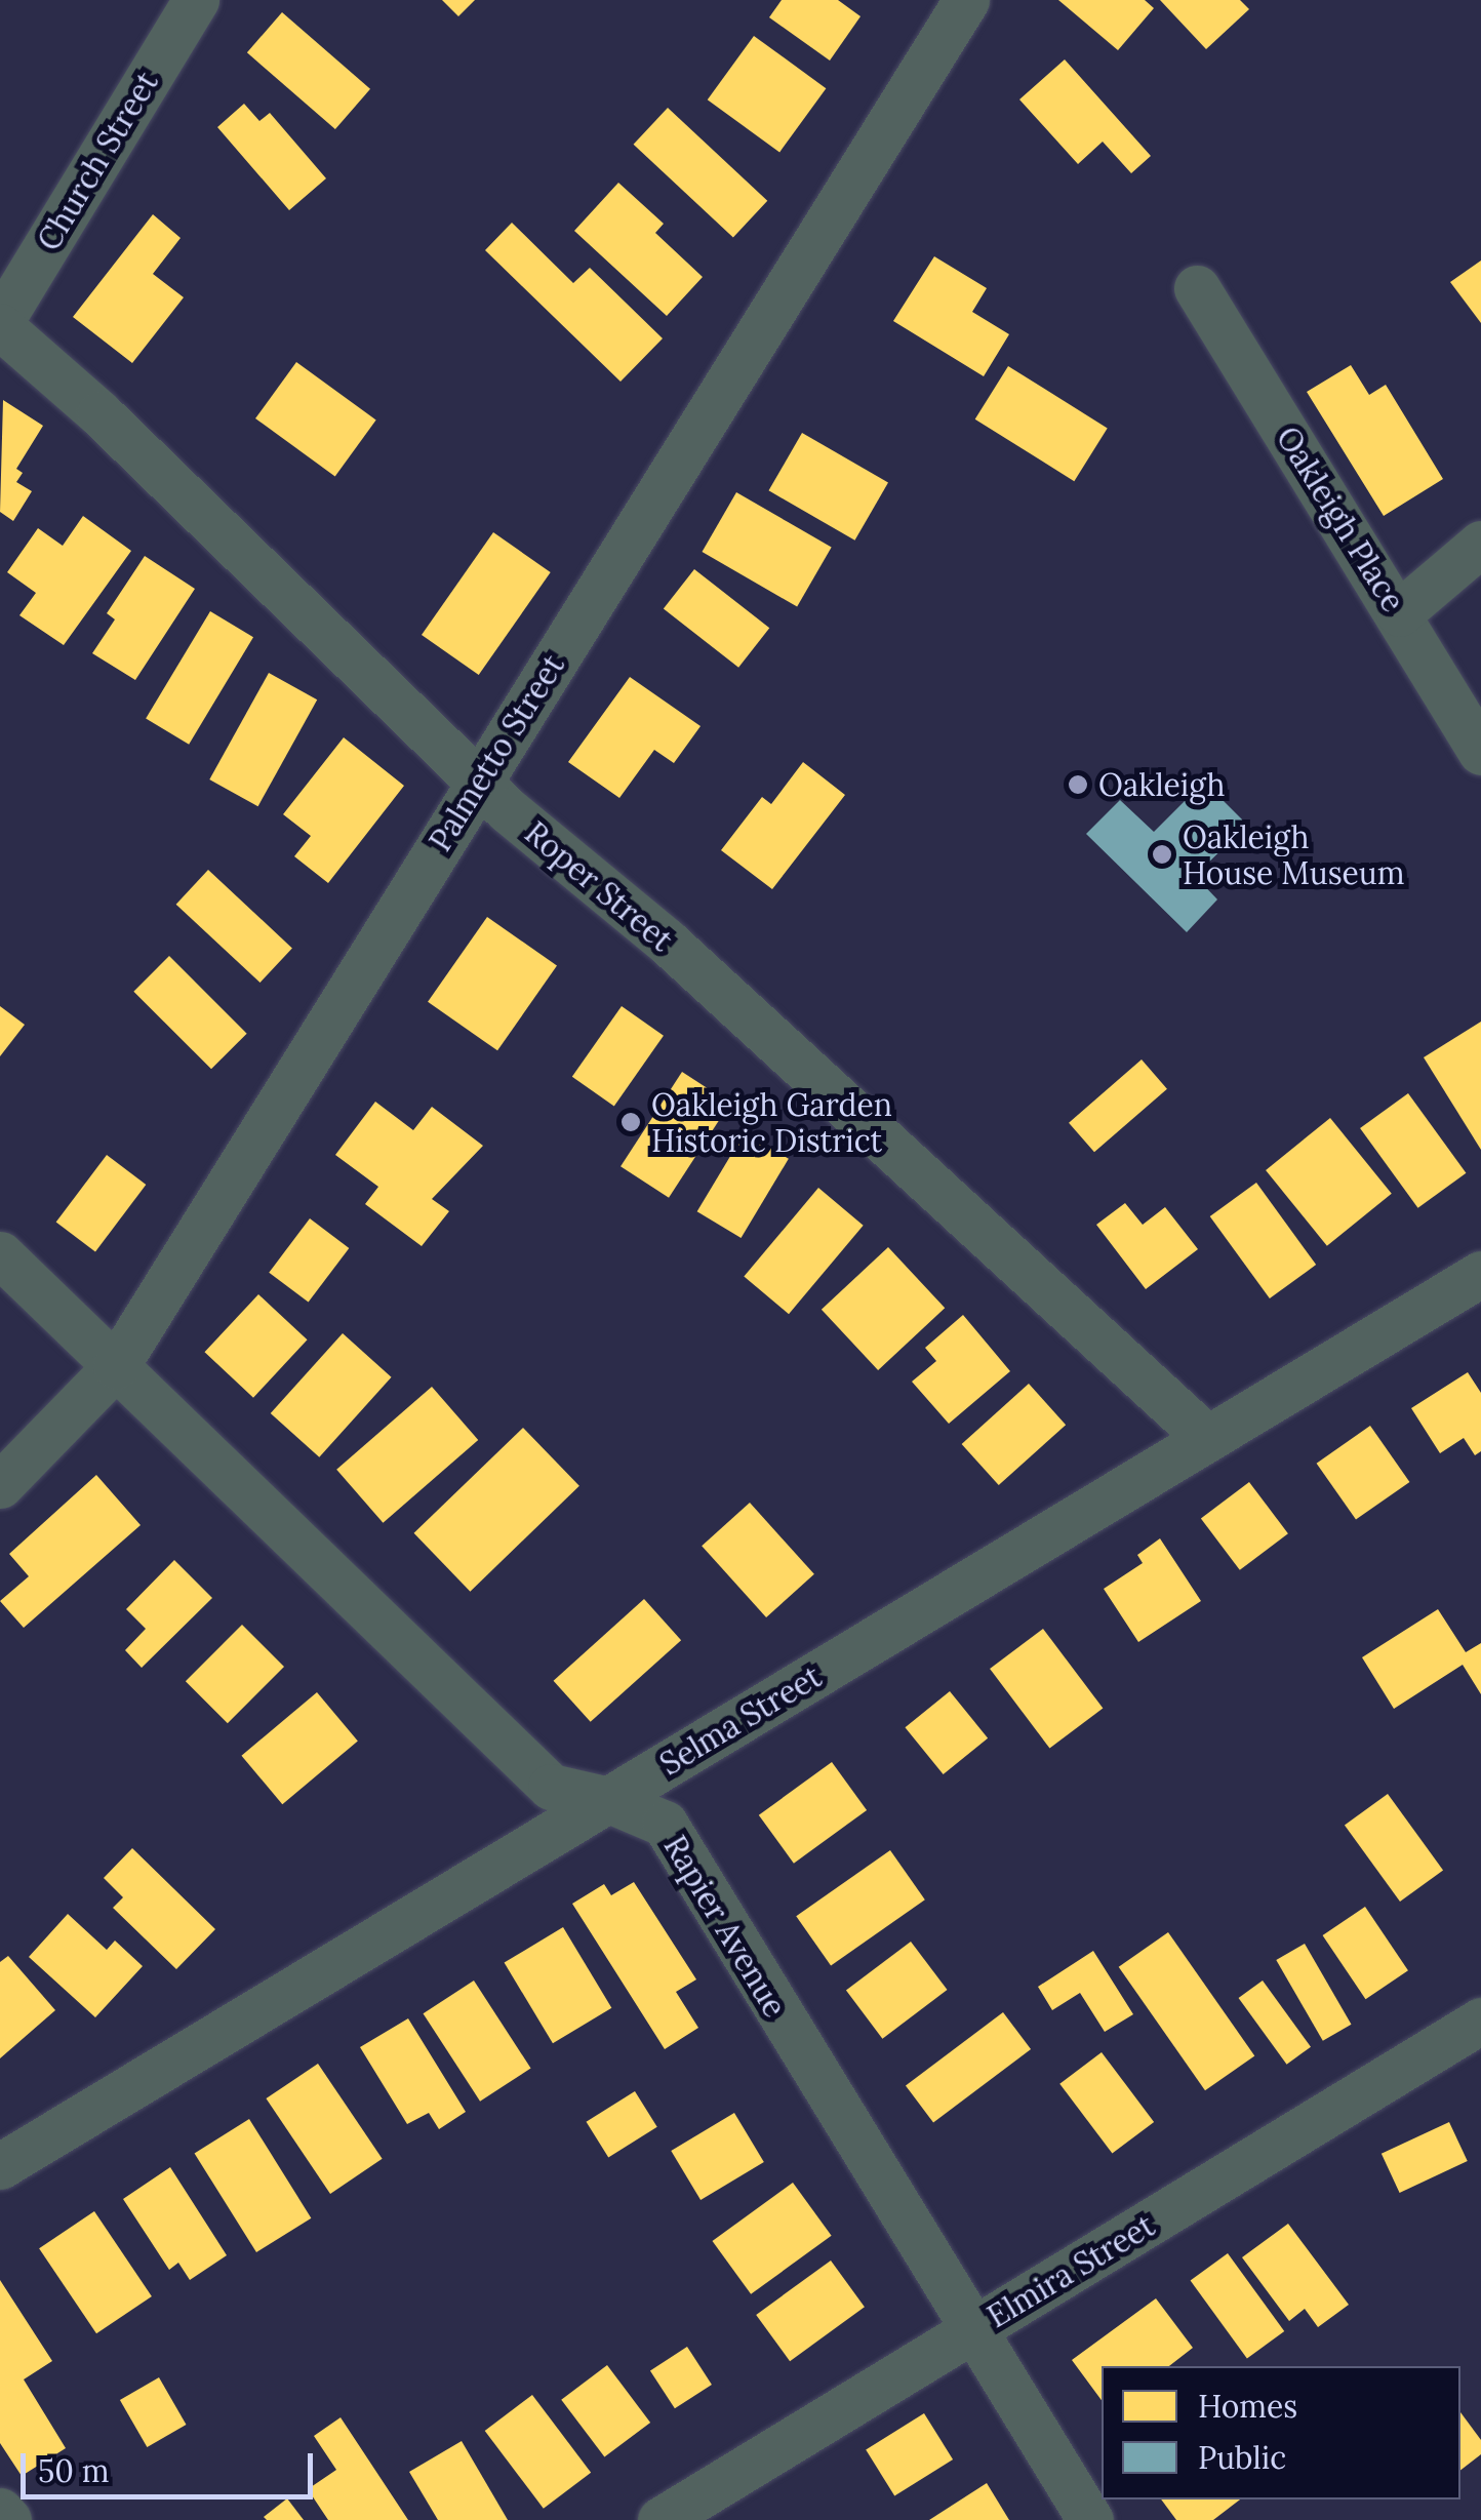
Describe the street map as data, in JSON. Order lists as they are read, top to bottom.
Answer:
{
  "streets": {
    "street": [
      "Church Street",
      "Oakleigh Place",
      "Palmetto Street",
      "Roper Street",
      "Selma Street",
      "Rapier Avenue",
      "Elmira Street"
    ]
  },
  "crossings": [
    ["Church Street", "Roper Street"],
    ["Palmetto Street", "Roper Street"],
    ["Palmetto Street", "Rapier Avenue"],
    ["Roper Street", "Selma Street"],
    ["Selma Street", "Rapier Avenue"],
    ["Rapier Avenue", "Elmira Street"]
  ],
  "places": ["Oakleigh", "Oakleigh House Museum", "Oakleigh Garden Historic District"],
  "legend": ["Homes", "Public"],
  "scale_bar": "50 m"
}
